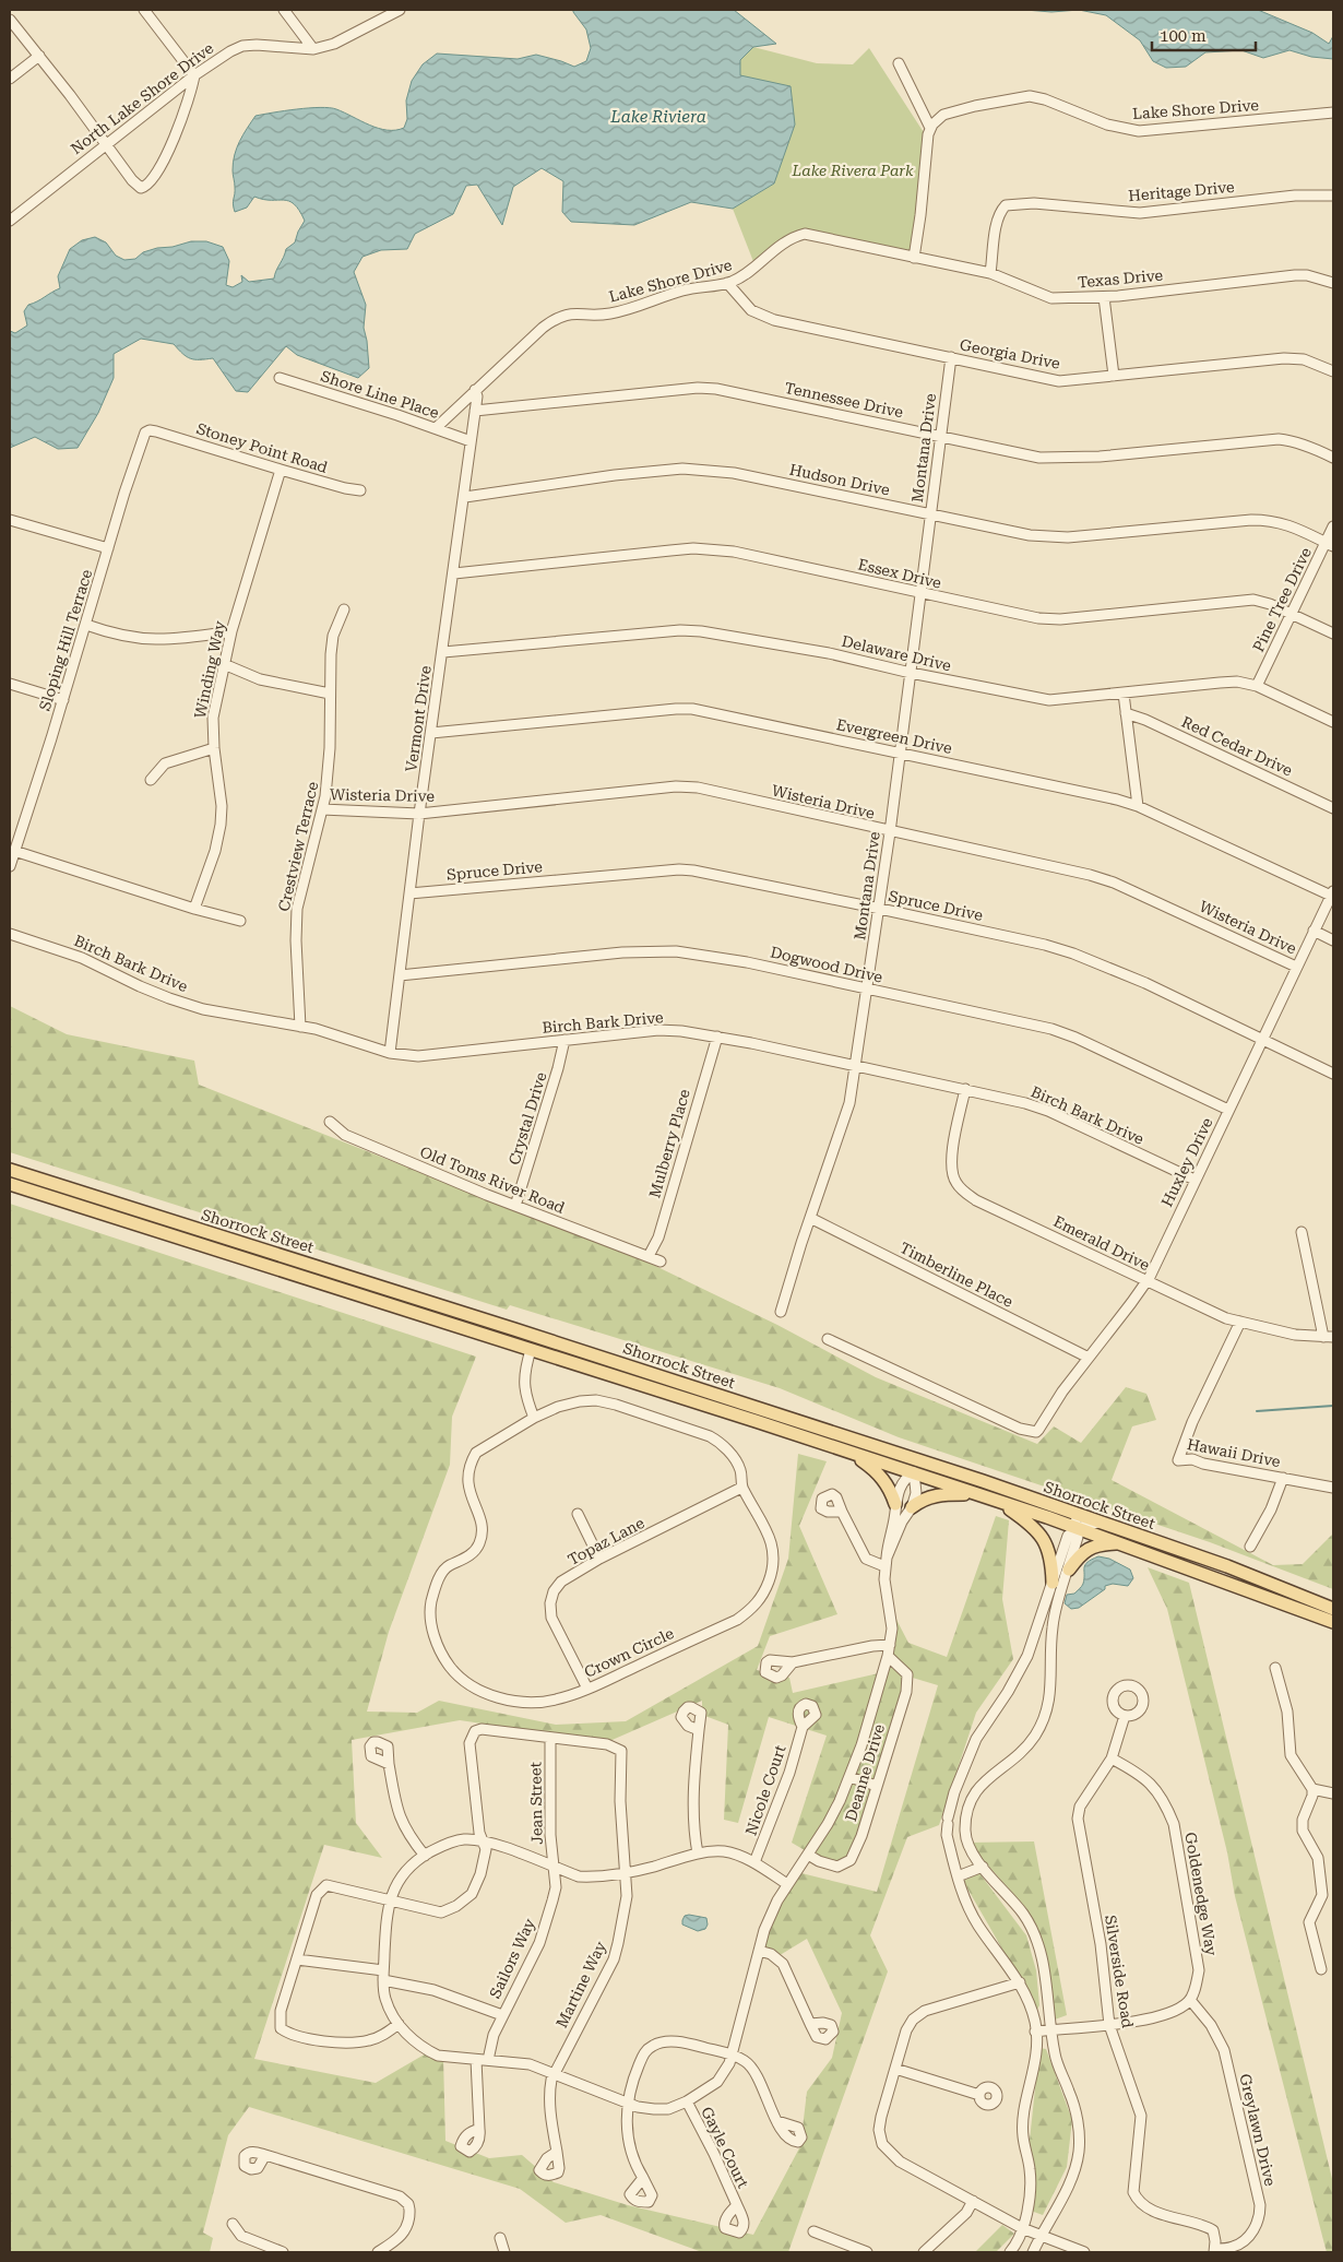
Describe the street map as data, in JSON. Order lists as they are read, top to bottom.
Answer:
{
  "streets": {
    "main road": ["Shorrock Street"],
    "street": [
      "North Lake Shore Drive",
      "Lake Shore Drive",
      "Heritage Drive",
      "Texas Drive",
      "Georgia Drive",
      "Shore Line Place",
      "Tennessee Drive",
      "Stoney Point Road",
      "Montana Drive",
      "Hudson Drive",
      "Essex Drive",
      "Pine Tree Drive",
      "Sloping Hill Terrace",
      "Delaware Drive",
      "Winding Way",
      "Vermont Drive",
      "Evergreen Drive",
      "Red Cedar Drive",
      "Wisteria Drive",
      "Crestview Terrace",
      "Spruce Drive",
      "Birch Bark Drive",
      "Dogwood Drive",
      "Crystal Drive",
      "Mulberry Place",
      "Huxley Drive",
      "Old Toms River Road",
      "Emerald Drive",
      "Timberline Place",
      "Hawaii Drive",
      "Topaz Lane",
      "Crown Circle",
      "Deanne Drive",
      "Nicole Court",
      "Jean Street",
      "Goldenedge Way",
      "Sailors Way",
      "Silverside Road",
      "Martine Way",
      "Greylawn Drive",
      "Gayle Court"
    ]
  },
  "crossings": [
    ["Lake Shore Drive", "Texas Drive"],
    ["Lake Shore Drive", "Georgia Drive"],
    ["Lake Shore Drive", "Shore Line Place"],
    ["Lake Shore Drive", "Vermont Drive"],
    ["Heritage Drive", "Texas Drive"],
    ["Georgia Drive", "Montana Drive"],
    ["Shore Line Place", "Vermont Drive"],
    ["Tennessee Drive", "Montana Drive"],
    ["Tennessee Drive", "Vermont Drive"],
    ["Stoney Point Road", "Sloping Hill Terrace"],
    ["Stoney Point Road", "Winding Way"],
    ["Montana Drive", "Hudson Drive"],
    ["Montana Drive", "Essex Drive"],
    ["Montana Drive", "Delaware Drive"],
    ["Montana Drive", "Evergreen Drive"],
    ["Montana Drive", "Wisteria Drive"],
    ["Montana Drive", "Spruce Drive"],
    ["Montana Drive", "Birch Bark Drive"],
    ["Montana Drive", "Dogwood Drive"],
    ["Montana Drive", "Timberline Place"],
    ["Hudson Drive", "Pine Tree Drive"],
    ["Hudson Drive", "Vermont Drive"],
    ["Essex Drive", "Pine Tree Drive"],
    ["Essex Drive", "Vermont Drive"],
    ["Pine Tree Drive", "Delaware Drive"],
    ["Delaware Drive", "Vermont Drive"],
    ["Vermont Drive", "Evergreen Drive"],
    ["Vermont Drive", "Wisteria Drive"],
    ["Vermont Drive", "Spruce Drive"],
    ["Vermont Drive", "Birch Bark Drive"],
    ["Vermont Drive", "Dogwood Drive"],
    ["Evergreen Drive", "Huxley Drive"],
    ["Wisteria Drive", "Crestview Terrace"],
    ["Wisteria Drive", "Huxley Drive"],
    ["Crestview Terrace", "Birch Bark Drive"],
    ["Spruce Drive", "Huxley Drive"],
    ["Birch Bark Drive", "Crystal Drive"],
    ["Birch Bark Drive", "Mulberry Place"],
    ["Birch Bark Drive", "Huxley Drive"],
    ["Birch Bark Drive", "Emerald Drive"],
    ["Dogwood Drive", "Huxley Drive"],
    ["Crystal Drive", "Old Toms River Road"],
    ["Mulberry Place", "Old Toms River Road"],
    ["Huxley Drive", "Emerald Drive"],
    ["Huxley Drive", "Timberline Place"],
    ["Emerald Drive", "Hawaii Drive"],
    ["Topaz Lane", "Crown Circle"],
    ["Jean Street", "Sailors Way"],
    ["Jean Street", "Martine Way"],
    ["Goldenedge Way", "Silverside Road"],
    ["Goldenedge Way", "Greylawn Drive"],
    ["Silverside Road", "Greylawn Drive"]
  ],
  "water": ["Lake Riviera"],
  "parks": ["Lake Rivera Park"],
  "scale_bar": "100 m"
}
